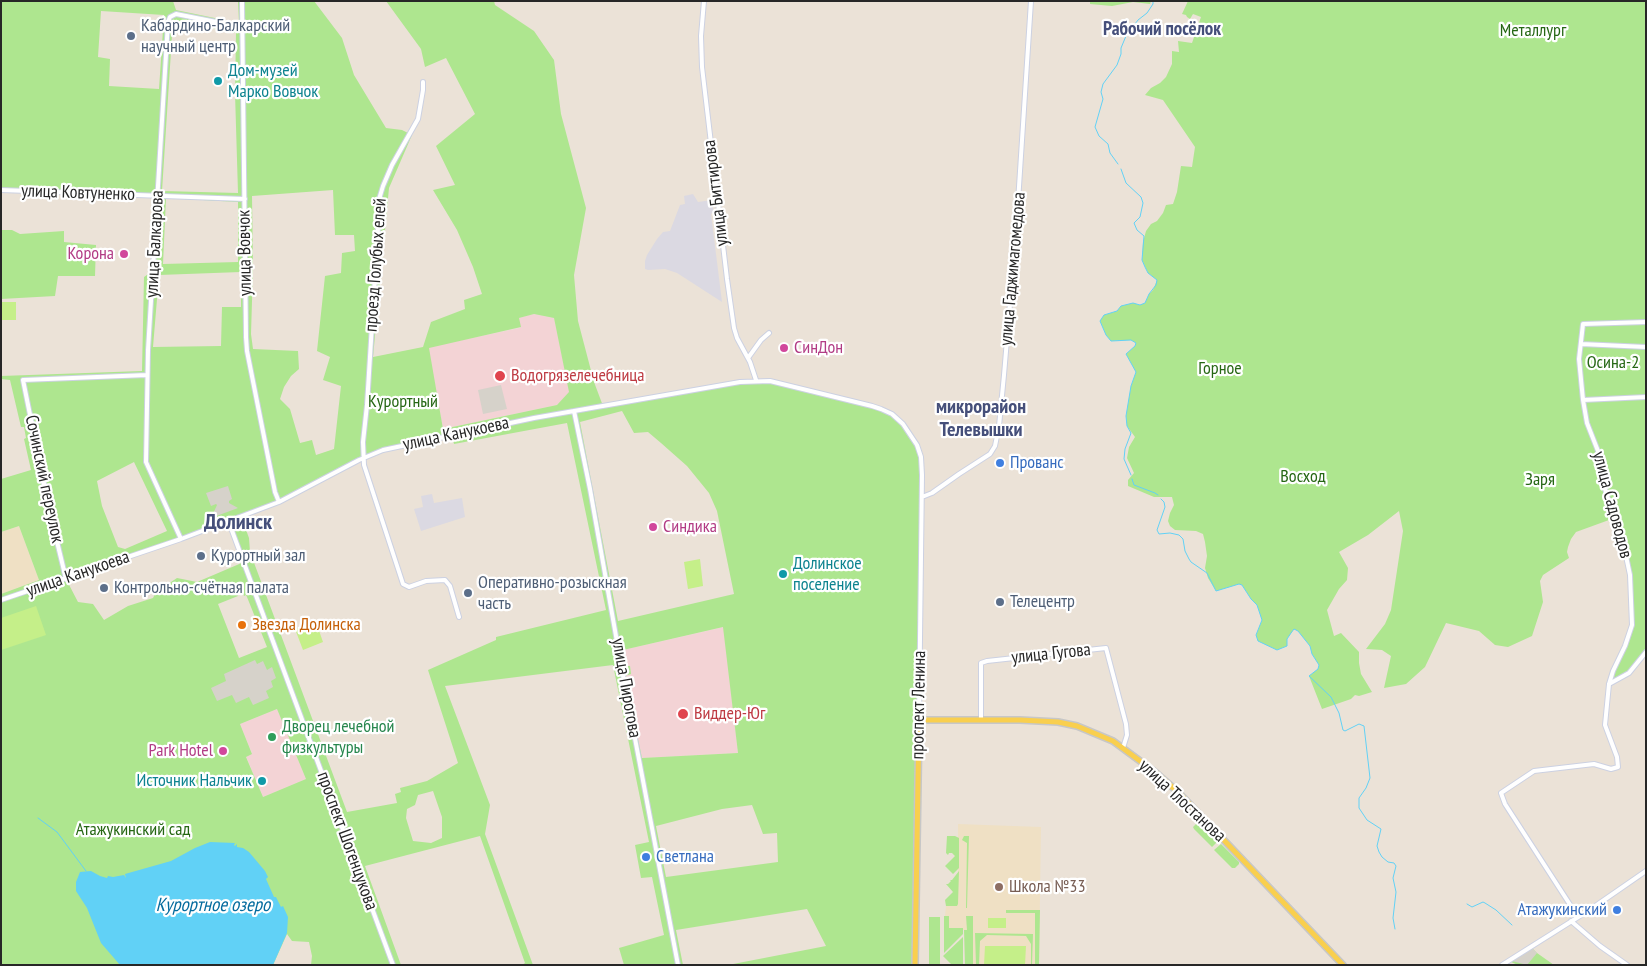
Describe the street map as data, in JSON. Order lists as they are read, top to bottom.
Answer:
{
  "streets": {
    "main road": ["проспект Ленина", "улица Тлостанова"],
    "street": [
      "улица Ковтуненко",
      "улица Биттирова",
      "улица Балкарова",
      "улица Вовчок",
      "проезд Голубых елей",
      "улица Гаджимагомедова",
      "улица Канукоева",
      "Сочинский переулок",
      "улица Садоводов",
      "улица Гугова",
      "улица Пирогова",
      "проспект Шогенцукова"
    ]
  },
  "crossings": [
    ["улица Ковтуненко", "улица Балкарова"],
    ["улица Ковтуненко", "улица Вовчок"],
    ["улица Биттирова", "улица Канукоева"],
    ["улица Балкарова", "улица Вовчок"],
    ["улица Балкарова", "улица Канукоева"],
    ["улица Балкарова", "Сочинский переулок"],
    ["улица Вовчок", "улица Канукоева"],
    ["проезд Голубых елей", "улица Канукоева"],
    ["улица Гаджимагомедова", "проспект Ленина"],
    ["улица Канукоева", "Сочинский переулок"],
    ["улица Канукоева", "улица Пирогова"],
    ["улица Канукоева", "проспект Ленина"],
    ["улица Канукоева", "проспект Шогенцукова"],
    ["улица Гугова", "улица Тлостанова"],
    ["проспект Ленина", "улица Тлостанова"]
  ],
  "districts": ["Рабочий посёлок", "микрорайон Телевышки", "Долинск"],
  "water": ["Курортное озеро"],
  "parks": [
    "Металлург",
    "Осина-2",
    "Горное",
    "Курортный",
    "Восход",
    "Заря",
    "Атажукинский сад"
  ],
  "places": [
    "Кабардино-Балкарский научный центр",
    "Дом-музей Марко Вовчок",
    "Корона",
    "СинДон",
    "Водогрязелечебница",
    "Прованс",
    "Синдика",
    "Курортный зал",
    "Долинское поселение",
    "Контрольно-счётная палата",
    "Оперативно-розыскная часть",
    "Телецентр",
    "Звезда Долинска",
    "Виддер-Юг",
    "Дворец лечебной физкультуры",
    "Park Hotel",
    "Источник Нальчик",
    "Светлана",
    "Школа №33",
    "Атажукинский"
  ]
}
